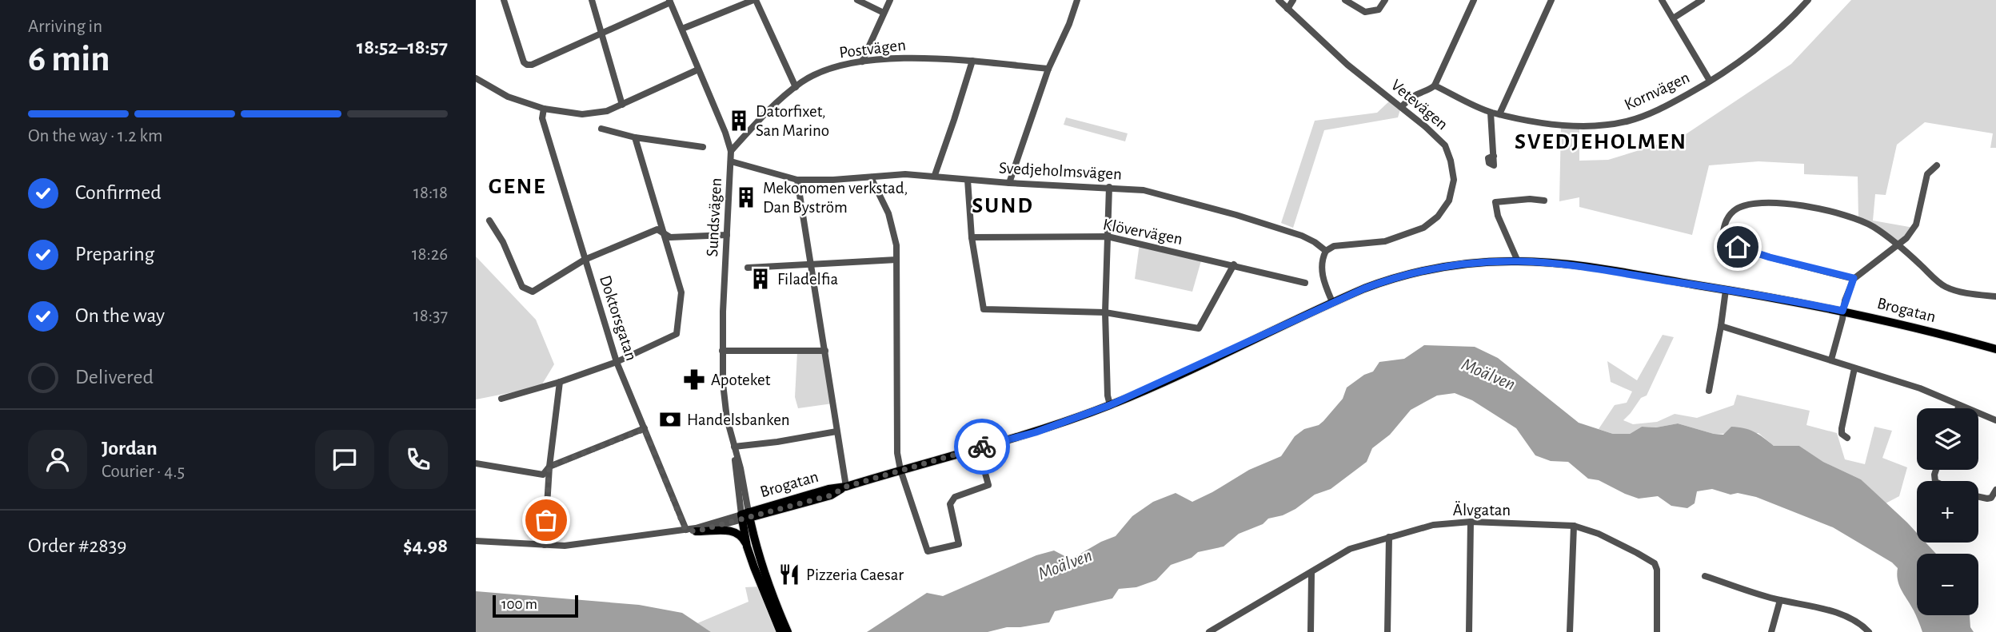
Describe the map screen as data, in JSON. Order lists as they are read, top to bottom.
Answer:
{
  "streets": {
    "main road": ["Brogatan"],
    "street": [
      "Postvägen",
      "Kornvägen",
      "Vetevägen",
      "Svedjeholmsvägen",
      "Sundsvägen",
      "Klövervägen",
      "Doktorsgatan",
      "Älvgatan"
    ]
  },
  "crossings": [
    ["Postvägen", "Sundsvägen"],
    ["Vetevägen", "Svedjeholmsvägen"],
    ["Svedjeholmsvägen", "Sundsvägen"],
    ["Sundsvägen", "Brogatan"]
  ],
  "districts": ["SVEDJEHOLMEN", "GENE", "SUND"],
  "water": ["Moälven"],
  "places": {
    "building": ["Datorfixet, San Marino", "Mekonomen verkstad, Dan Byström", "Filadelfia"],
    "pharmacy": ["Apoteket"],
    "bank": ["Handelsbanken"],
    "restaurant": ["Pizzeria Caesar"]
  },
  "scale_bar": "100 m",
  "page": {
    "heading": ["6 min", "Arriving in", "18:52–18:57"],
    "panel": [
      "Jordan",
      "Courier · 4.5",
      "Order #2839",
      "$4.98"
    ],
    "bar": "On the way · 1.2 km",
    "list": [
      ["Confirmed", "18:18"],
      ["Preparing", "18:26"],
      ["On the way", "18:37"],
      "Delivered"
    ],
    "map_buttons": ["+", "−"],
    "scale": "100 m"
  }
}
